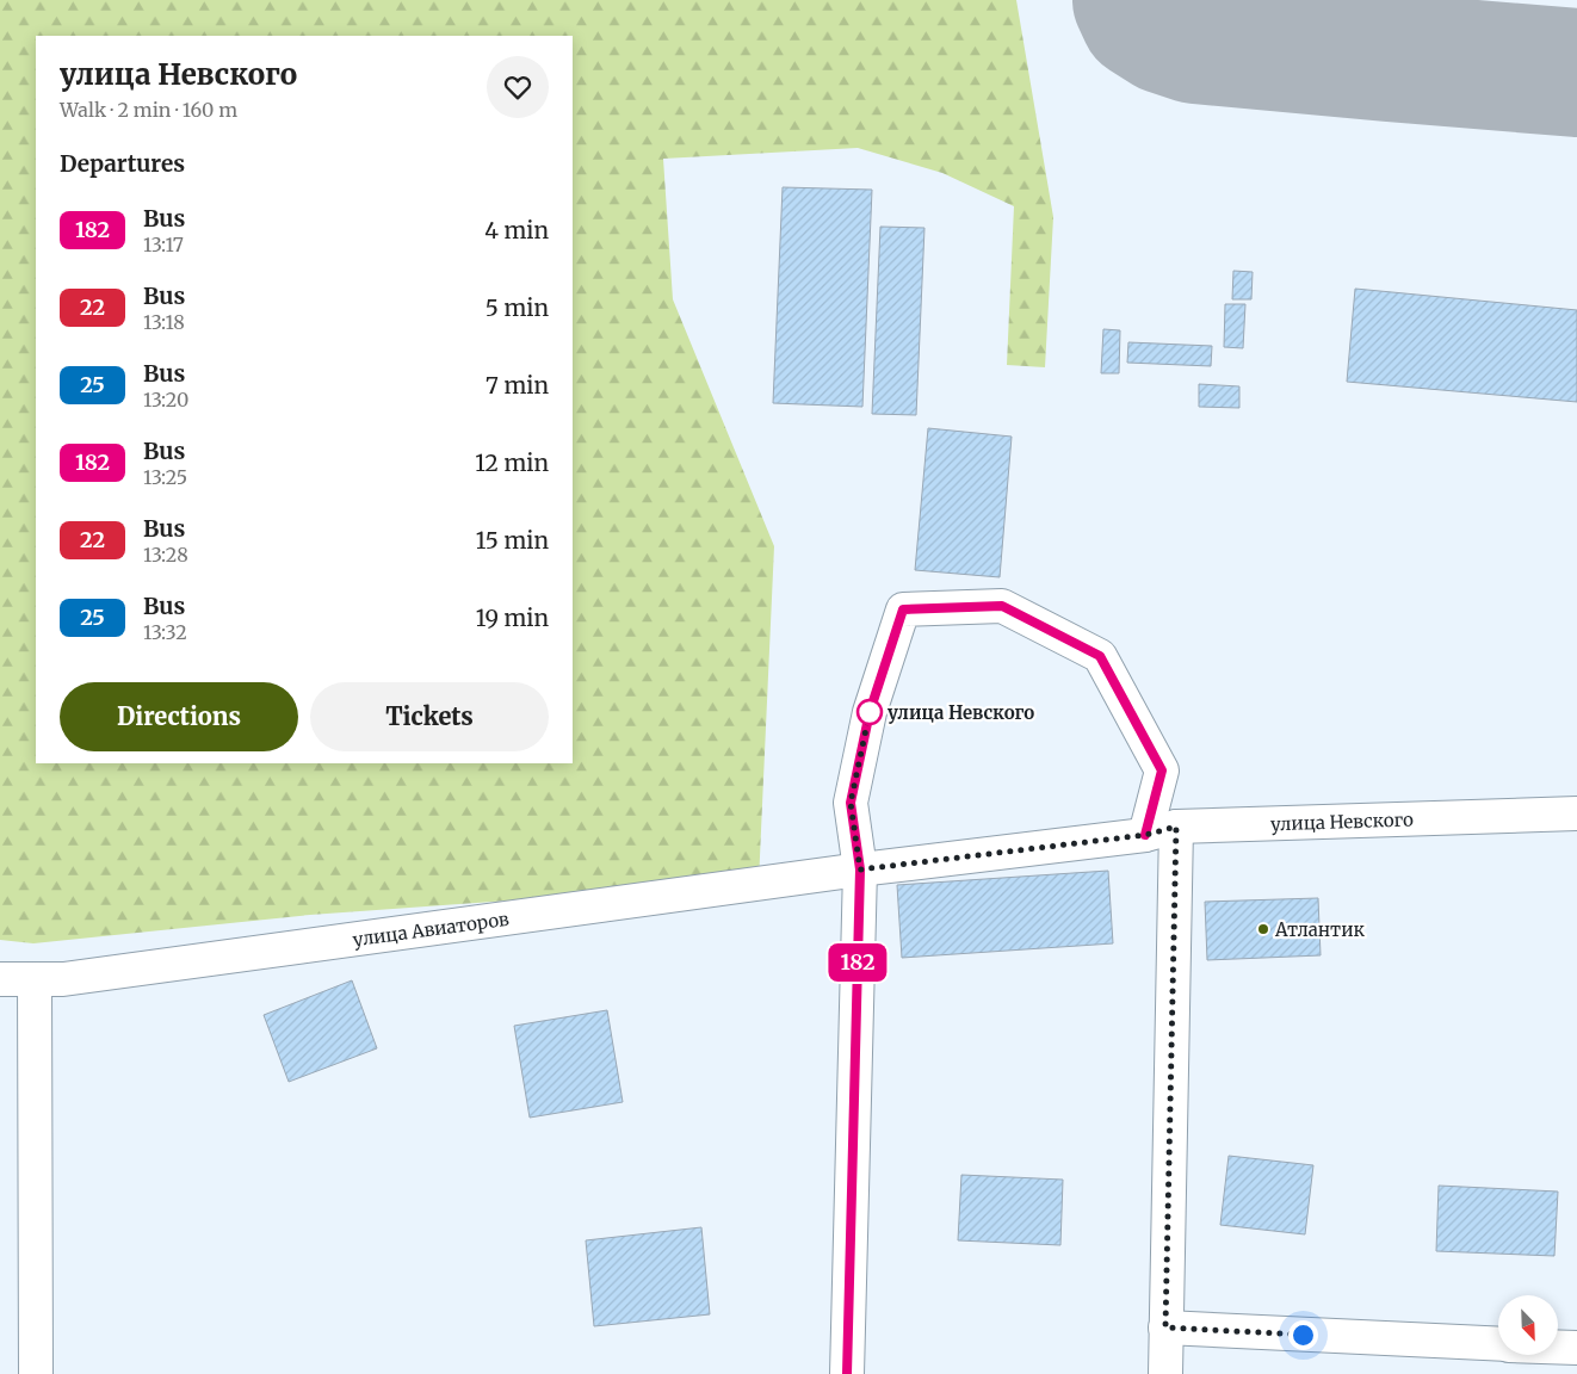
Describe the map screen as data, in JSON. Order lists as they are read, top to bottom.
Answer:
{
  "streets": {
    "street": ["улица Невского", "улица Авиаторов"]
  },
  "crossings": [
    ["улица Невского", "улица Авиаторов"]
  ],
  "places": ["улица Невского", "Атлантик"],
  "lines": ["bus line 182"],
  "north": "bottom right",
  "page": {
    "on_map": "182",
    "heading": [
      ["улица Невского", "Walk · 2 min · 160 m"],
      "Departures"
    ],
    "list": [
      {
        "mark": "182",
        "name": "Bus",
        "note": "13:17",
        "value": "4 min"
      },
      {
        "mark": "22",
        "name": "Bus",
        "note": "13:18",
        "value": "5 min"
      },
      {
        "mark": "25",
        "name": "Bus",
        "note": "13:20",
        "value": "7 min"
      },
      {
        "mark": "182",
        "name": "Bus",
        "note": "13:25",
        "value": "12 min"
      },
      {
        "mark": "22",
        "name": "Bus",
        "note": "13:28",
        "value": "15 min"
      },
      {
        "mark": "25",
        "name": "Bus",
        "note": "13:32",
        "value": "19 min"
      }
    ],
    "buttons": ["Directions", "Tickets"]
  }
}
